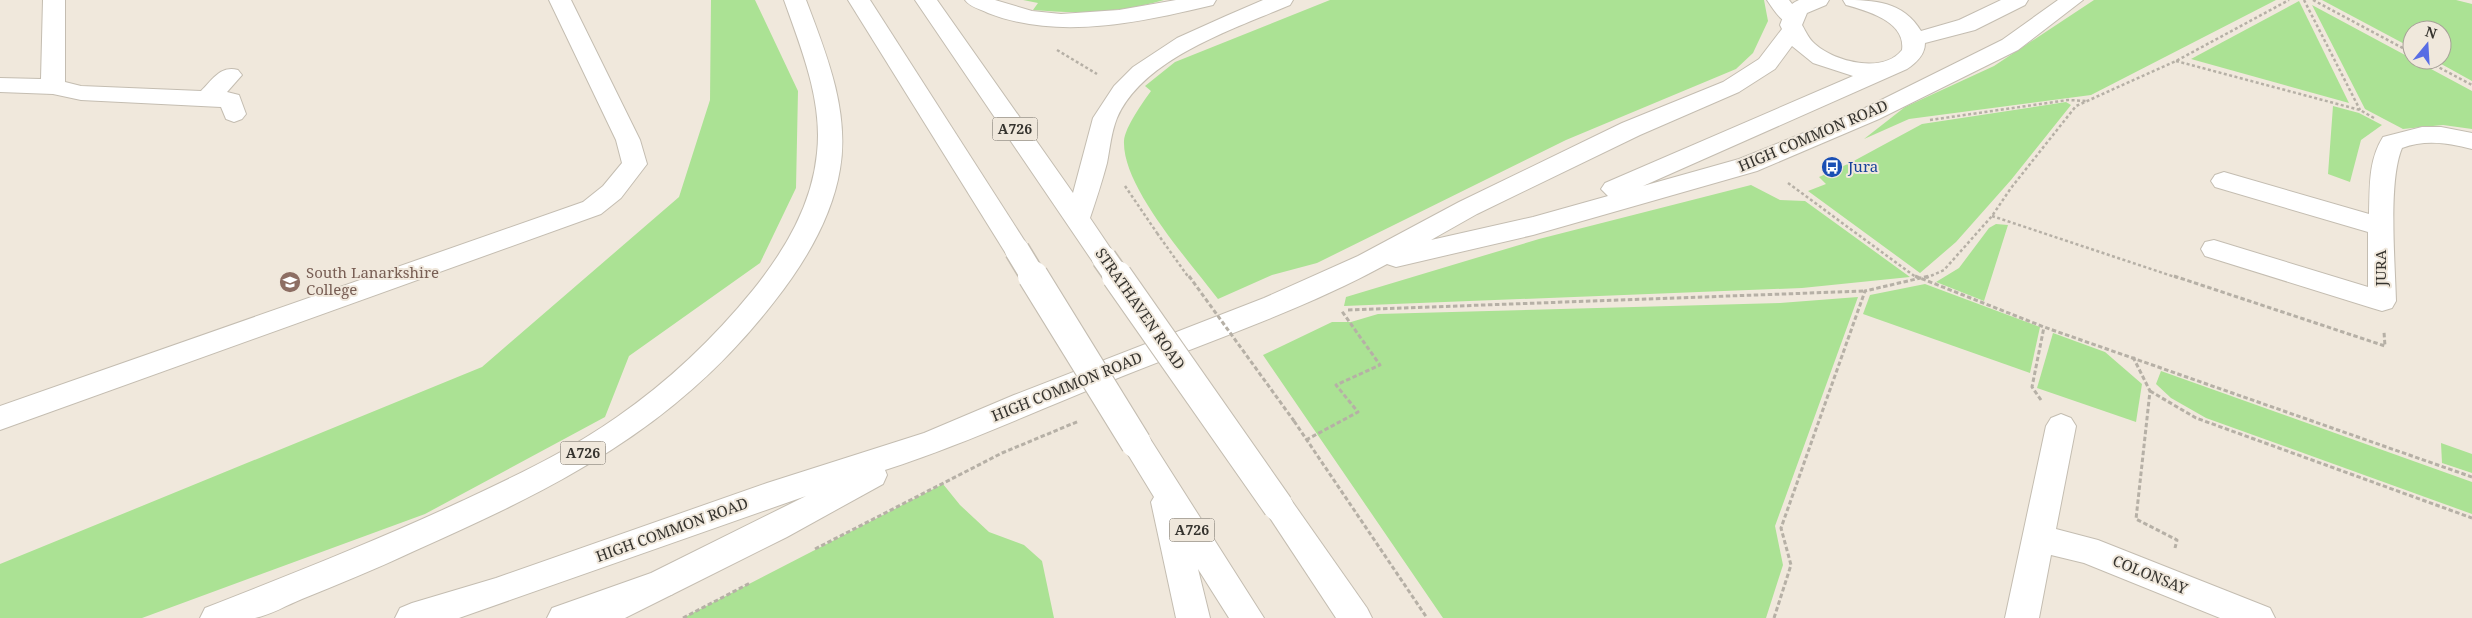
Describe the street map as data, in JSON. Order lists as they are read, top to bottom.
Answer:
{
  "streets": {
    "street": [
      "A726",
      "HIGH COMMON ROAD",
      "JURA",
      "STRATHAVEN ROAD",
      "COLONSAY"
    ]
  },
  "places": {
    "bus stop": ["Jura"],
    "school or university": ["South Lanarkshire College"]
  },
  "north": "top"
}
